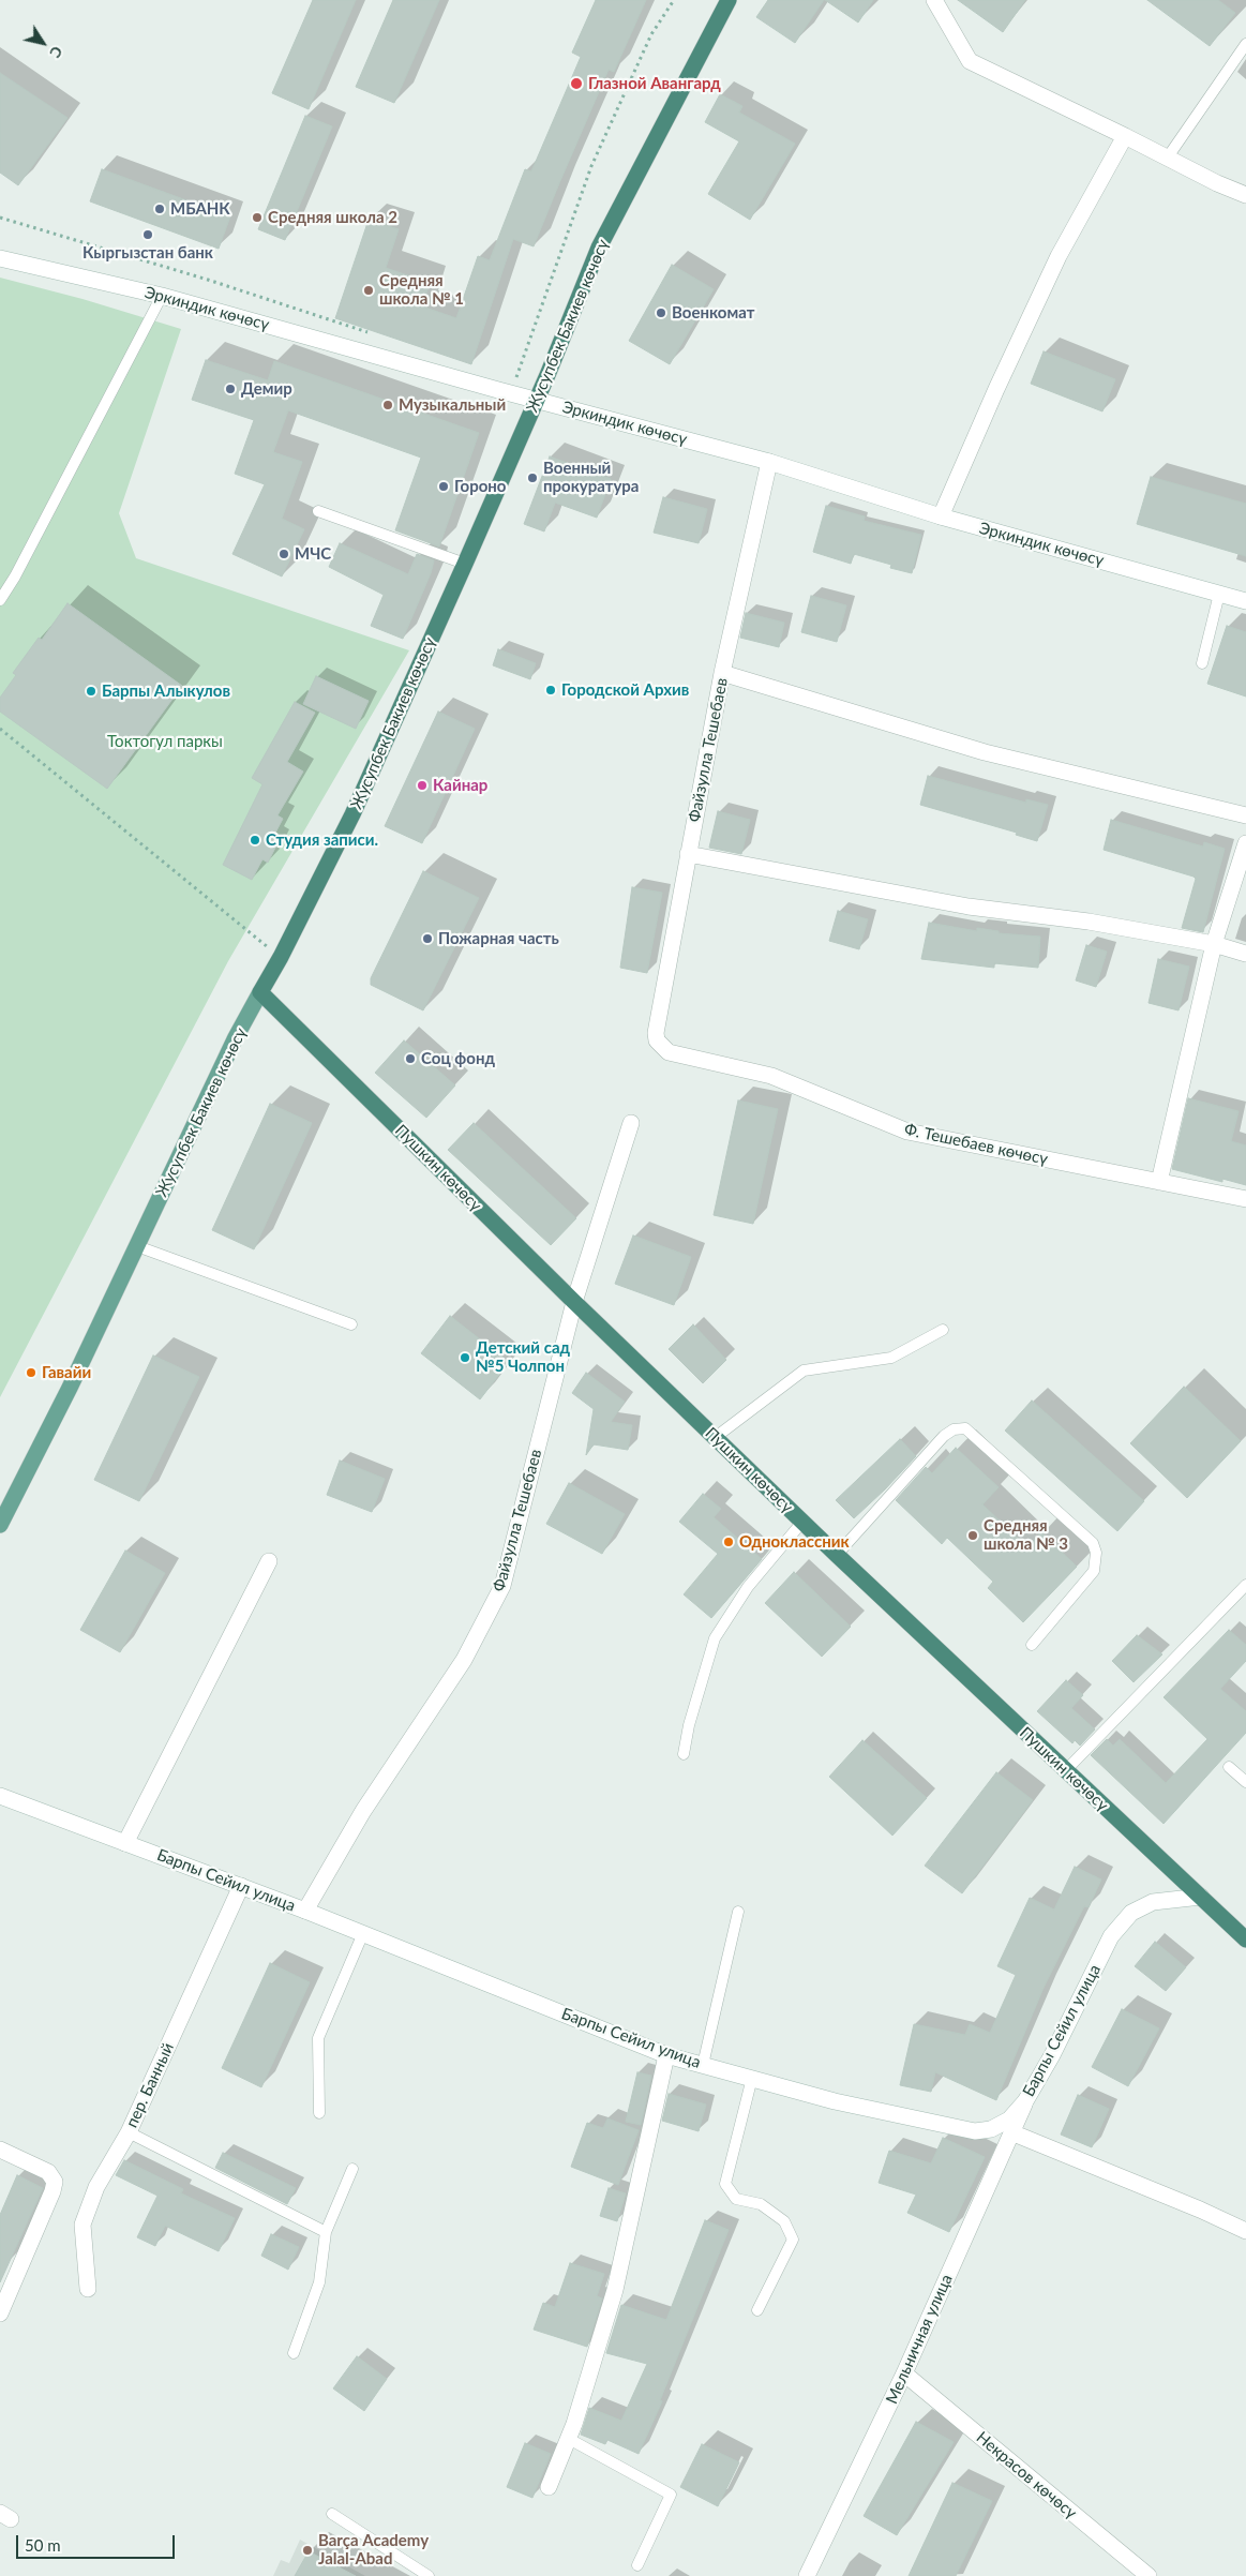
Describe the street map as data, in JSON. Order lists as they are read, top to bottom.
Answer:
{
  "streets": {
    "highway": ["Жусупбек Бакиев көчөсү", "Пушкин көчөсү"],
    "street": [
      "Эркиндик көчөсү",
      "Файзулла Тешебаев",
      "Ф. Тешебаев көчөсү",
      "Барпы Сейил улица",
      "пер. Банный",
      "Мельничная улица",
      "Некрасов көчөсү"
    ]
  },
  "crossings": [
    ["Эркиндик көчөсү", "Жусупбек Бакиев көчөсү"],
    ["Эркиндик көчөсү", "Файзулла Тешебаев"],
    ["Жусупбек Бакиев көчөсү", "Пушкин көчөсү"],
    ["Файзулла Тешебаев", "Ф. Тешебаев көчөсү"],
    ["Файзулла Тешебаев", "Пушкин көчөсү"],
    ["Файзулла Тешебаев", "Барпы Сейил улица"],
    ["Пушкин көчөсү", "Барпы Сейил улица"],
    ["Барпы Сейил улица", "пер. Банный"],
    ["Барпы Сейил улица", "Мельничная улица"],
    ["Мельничная улица", "Некрасов көчөсү"]
  ],
  "parks": ["Токтогул паркы"],
  "places": [
    "Глазной Авангард",
    "МБАНК",
    "Средняя школа 2",
    "Кыргызстан банк",
    "Средняя школа № 1",
    "Военкомат",
    "Демир",
    "Музыкальный",
    "Военный прокуратура",
    "Гороно",
    "МЧС",
    "Городской Архив",
    "Барпы Алыкулов",
    "Кайнар",
    "Студия записи.",
    "Пожарная часть",
    "Соц фонд",
    "Детский сад №5 Чолпон",
    "Гавайи",
    "Средняя школа № 3",
    "Одноклассник",
    "Barça Academy Jalal-Abad"
  ],
  "scale_bar": "50 m",
  "north": "bottom right"
}
